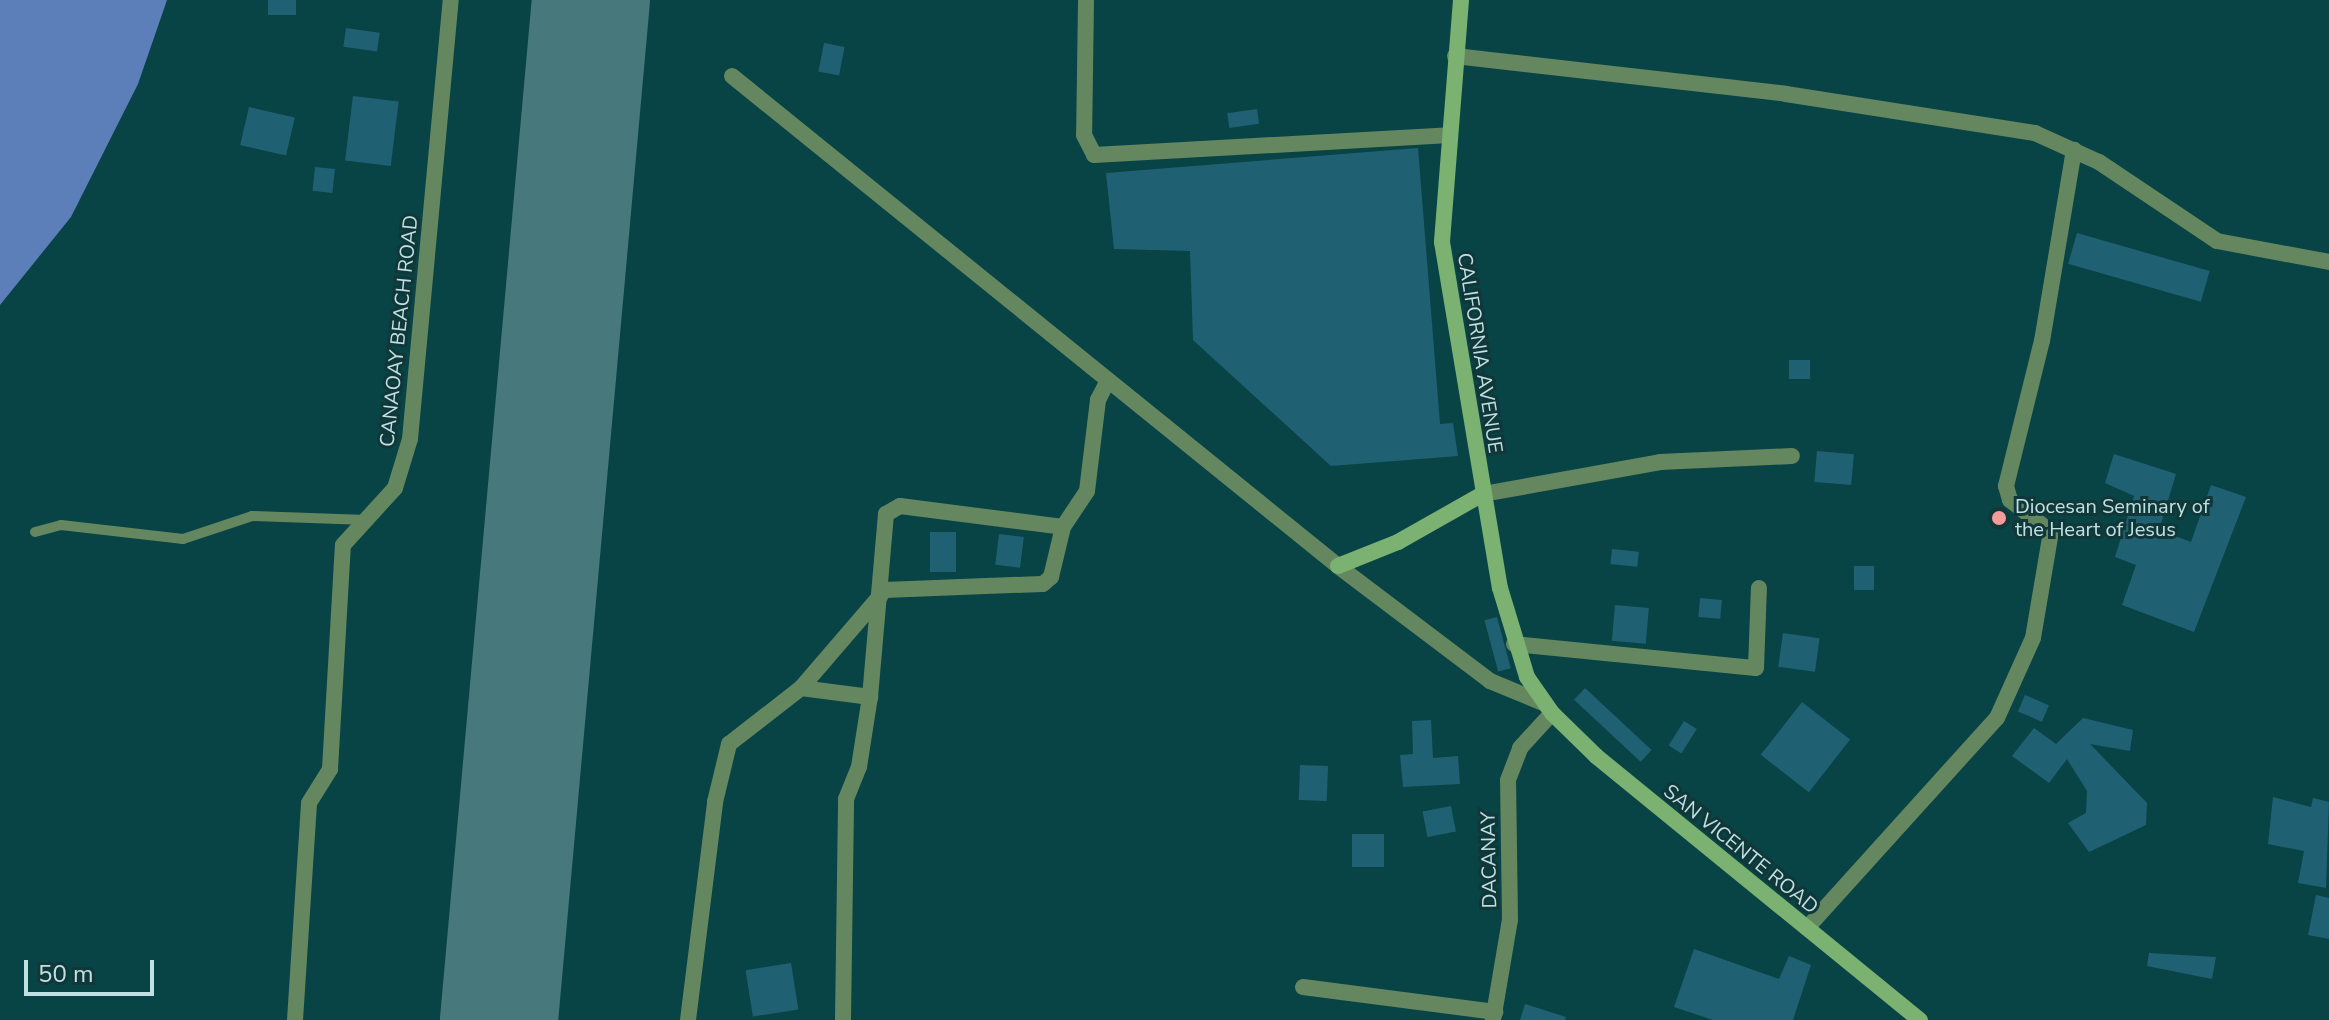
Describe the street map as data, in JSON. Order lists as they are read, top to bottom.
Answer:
{
  "streets": {
    "street": [
      "CANAOAY BEACH ROAD",
      "CALIFORNIA AVENUE",
      "SAN VICENTE ROAD",
      "DACANAY"
    ]
  },
  "crossings": [
    ["CALIFORNIA AVENUE", "SAN VICENTE ROAD"],
    ["CALIFORNIA AVENUE", "DACANAY"],
    ["SAN VICENTE ROAD", "DACANAY"]
  ],
  "places": ["Diocesan Seminary of the Heart of Jesus"],
  "scale_bar": "50 m"
}
